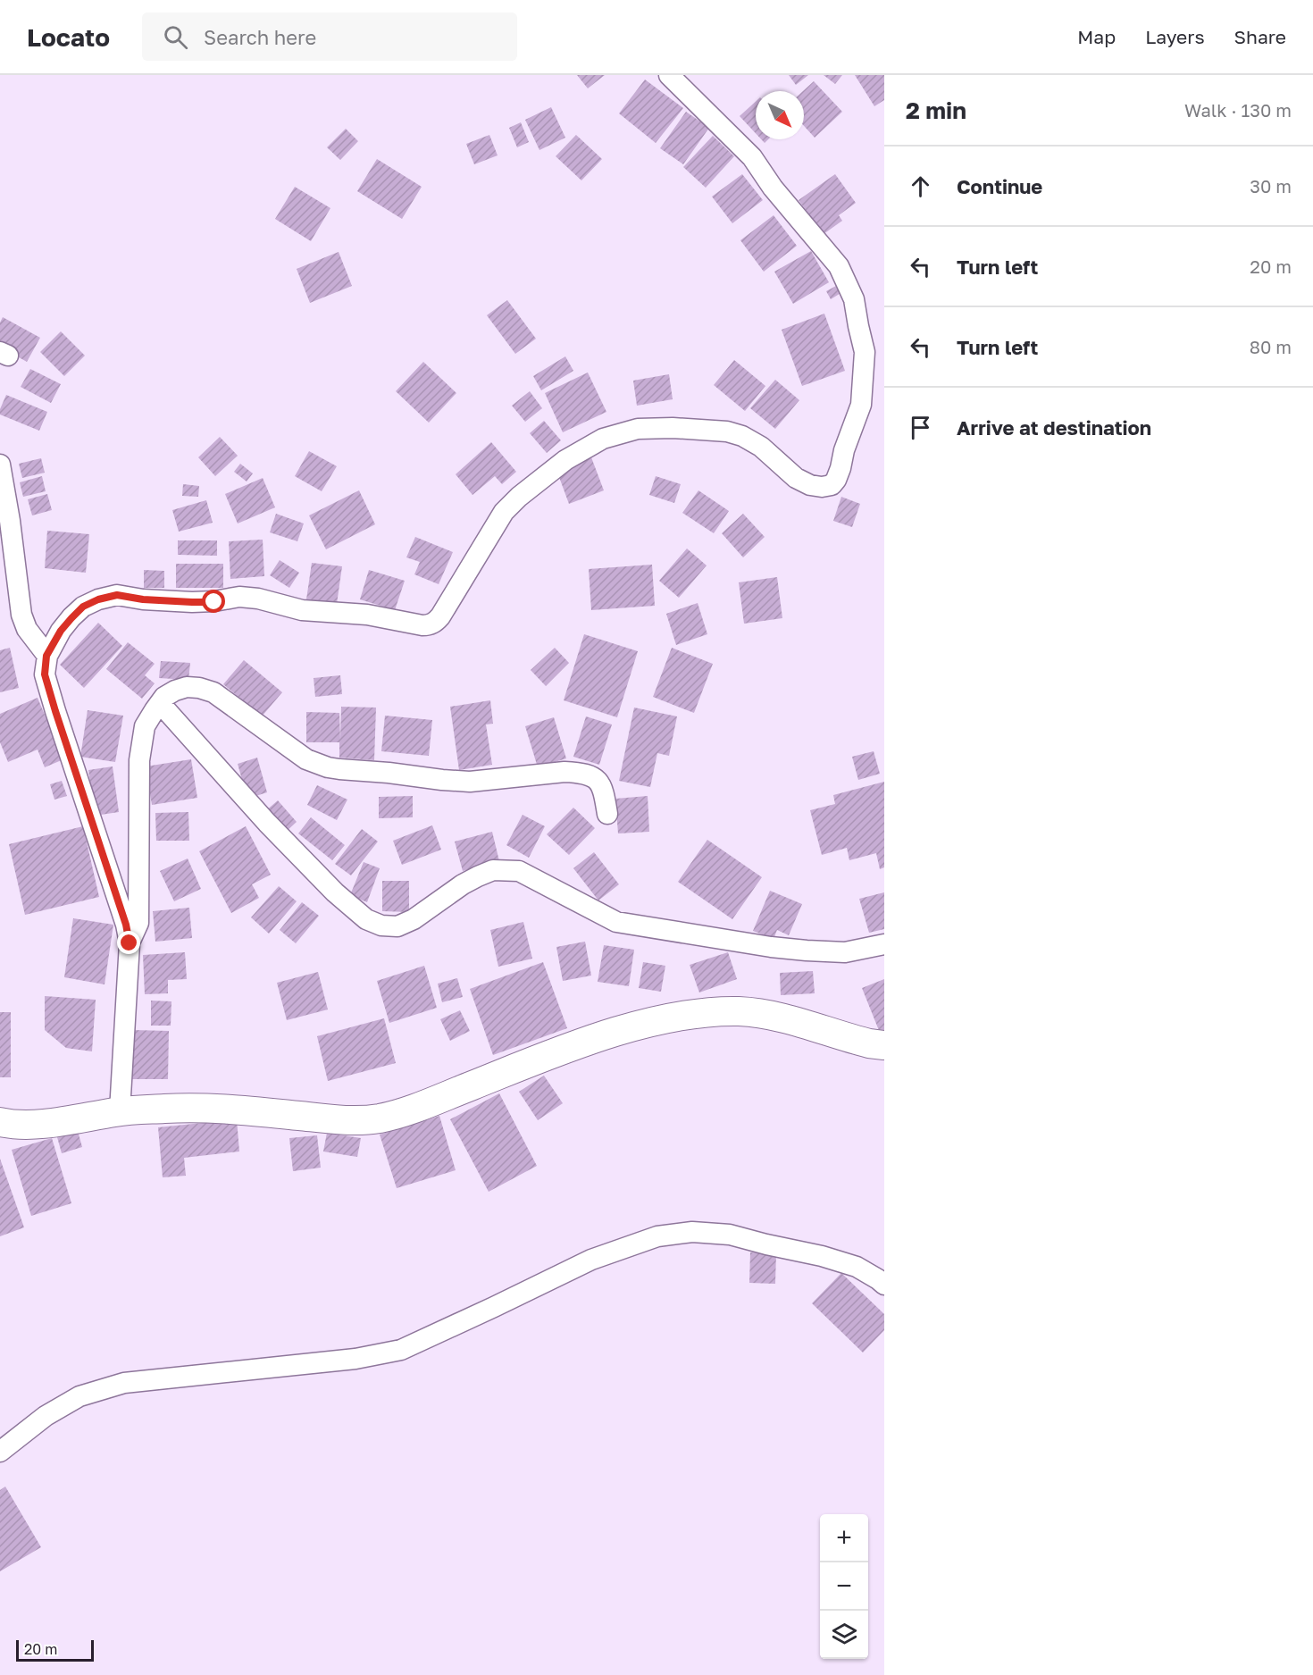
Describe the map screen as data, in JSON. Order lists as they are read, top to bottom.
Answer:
{
  "scale_bar": "20 m",
  "north": "bottom right",
  "page": {
    "header": "Locato",
    "search": "Search here",
    "nav": ["Map", "Layers", "Share"],
    "heading": ["2 min", "Walk · 130 m"],
    "list": [
      ["Continue", "30 m"],
      ["Turn left", "20 m"],
      ["Turn left", "80 m"],
      "Arrive at destination"
    ],
    "map_buttons": ["+", "−"],
    "scale": "20 m"
  }
}
